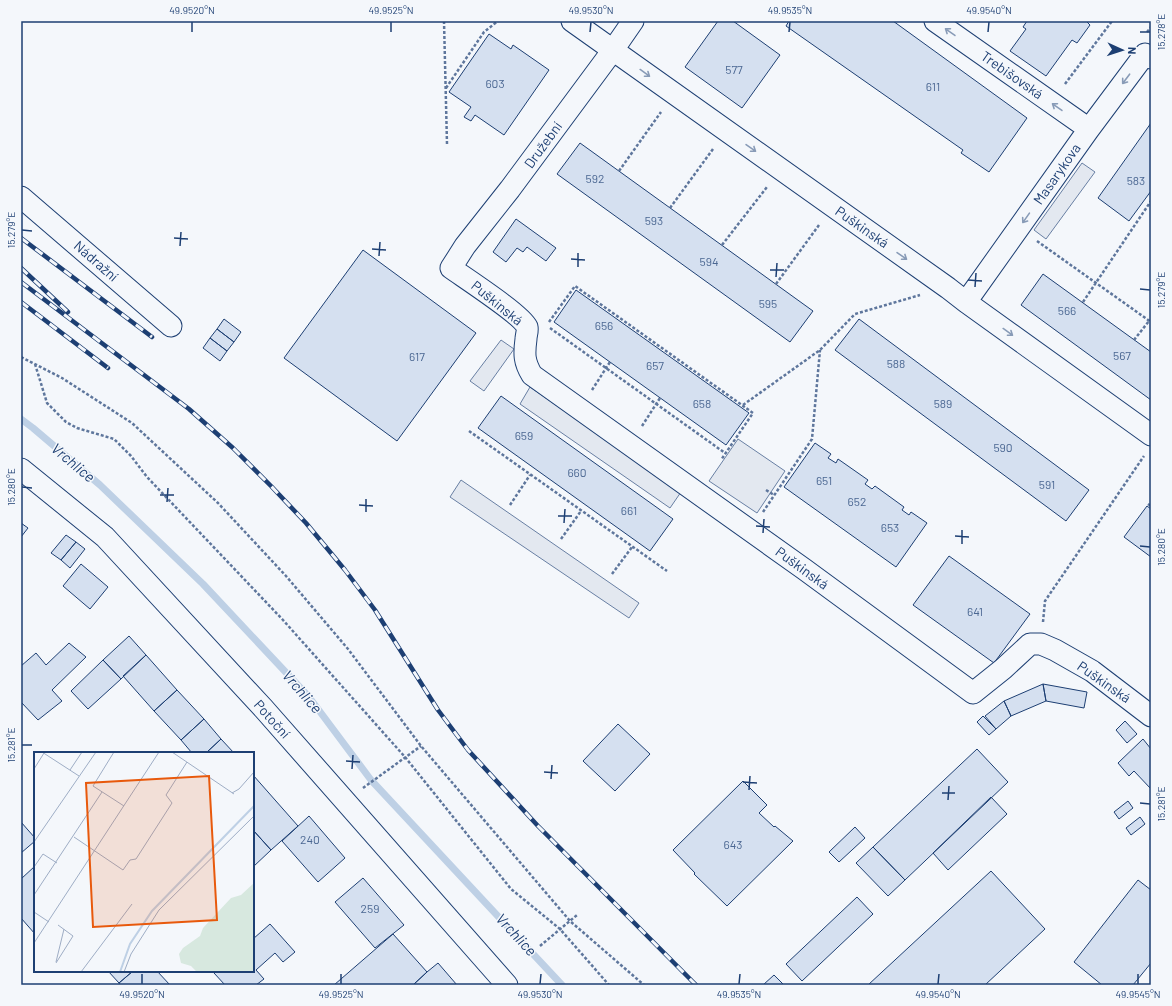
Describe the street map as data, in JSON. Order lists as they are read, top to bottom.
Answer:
{
  "streets": {
    "street": [
      "Trebišovská",
      "Družební",
      "Masarykova",
      "Puškinská",
      "Nádražní",
      "Potoční"
    ]
  },
  "crossings": [
    ["Trebišovská", "Masarykova"],
    ["Družební", "Puškinská"],
    ["Masarykova", "Puškinská"]
  ],
  "one_way": ["Trebišovská", "Masarykova"],
  "water": ["Vrchlice"],
  "house_numbers": [
    "577",
    "603",
    "611",
    "592",
    "583",
    "593",
    "594",
    "595",
    "566",
    "656",
    "567",
    "617",
    "588",
    "657",
    "658",
    "589",
    "659",
    "590",
    "660",
    "651",
    "591",
    "652",
    "661",
    "653",
    "641",
    "240",
    "643",
    "259"
  ],
  "north": "right",
  "coordinates": [
    "49.9520°N",
    "49.9525°N",
    "49.9530°N",
    "49.9535°N",
    "49.9540°N",
    "15.278°E",
    "15.279°E",
    "15.280°E",
    "15.281°E",
    "49.9545°N"
  ]
}
